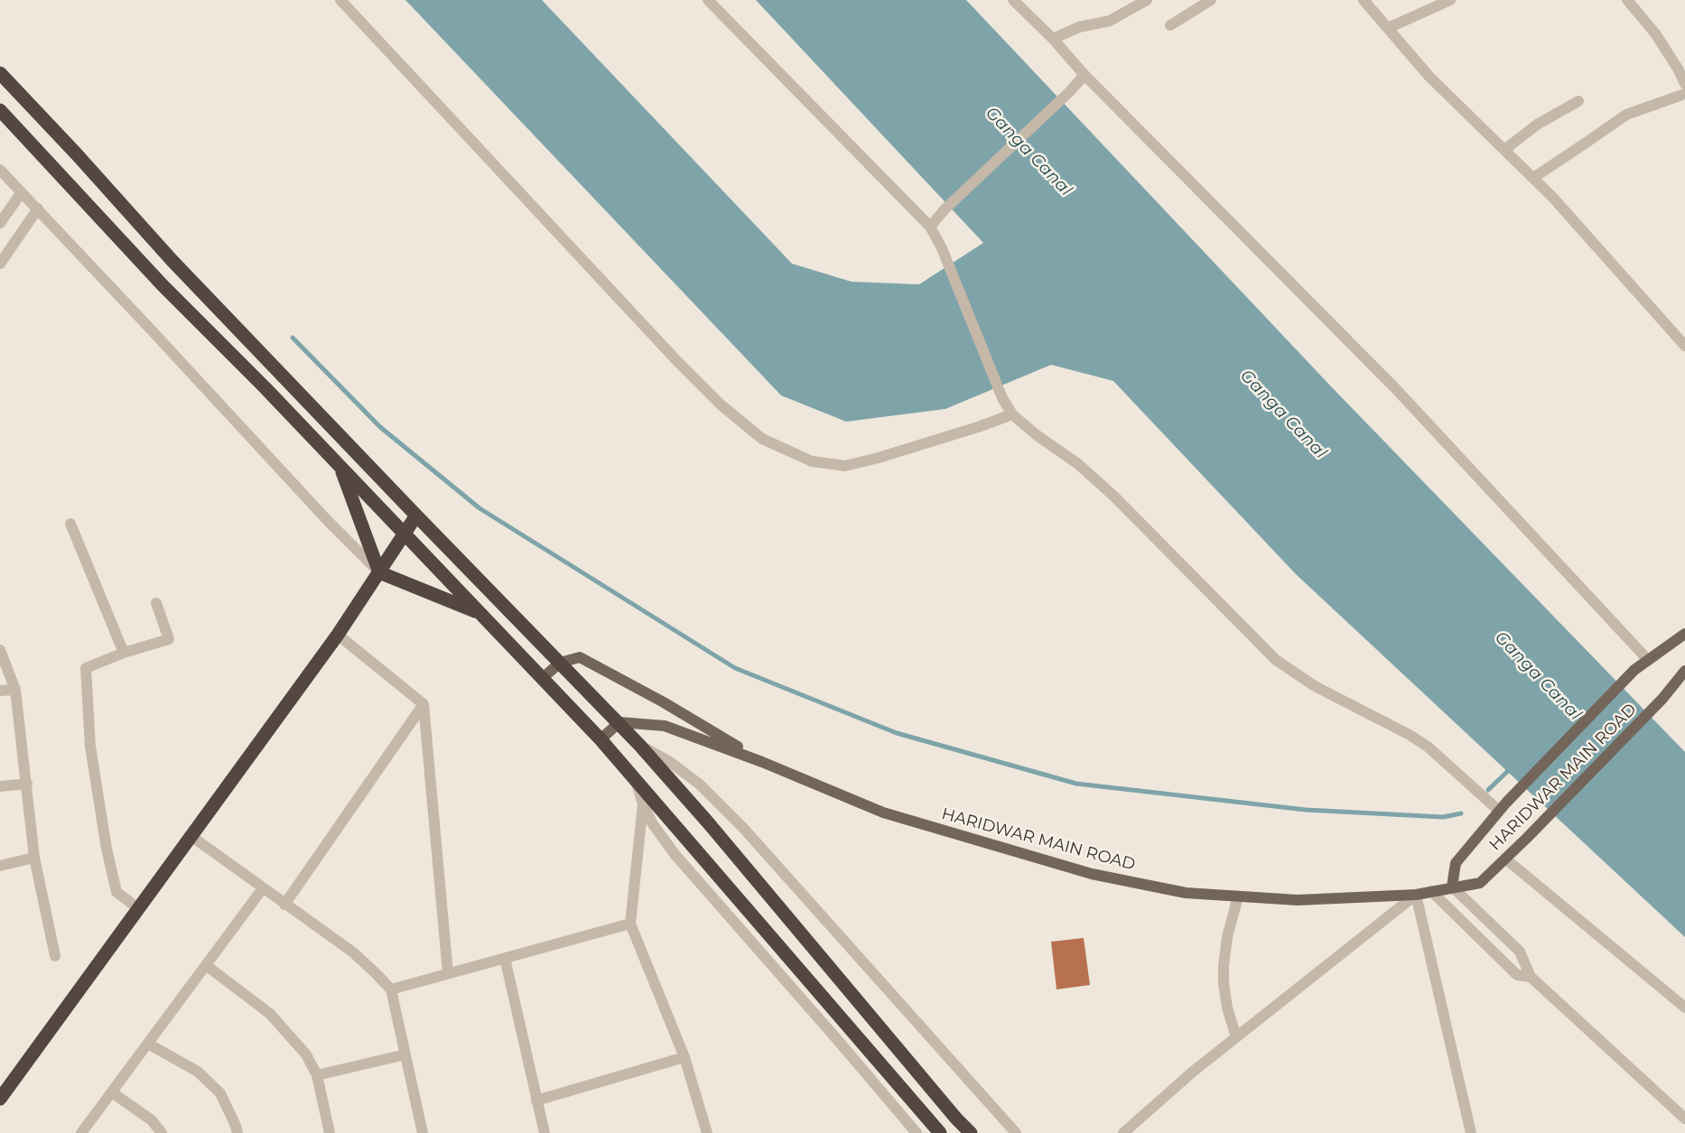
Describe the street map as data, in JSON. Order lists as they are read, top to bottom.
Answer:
{
  "streets": {
    "main road": ["HARIDWAR MAIN ROAD"]
  },
  "water": ["Ganga Canal"]
}
